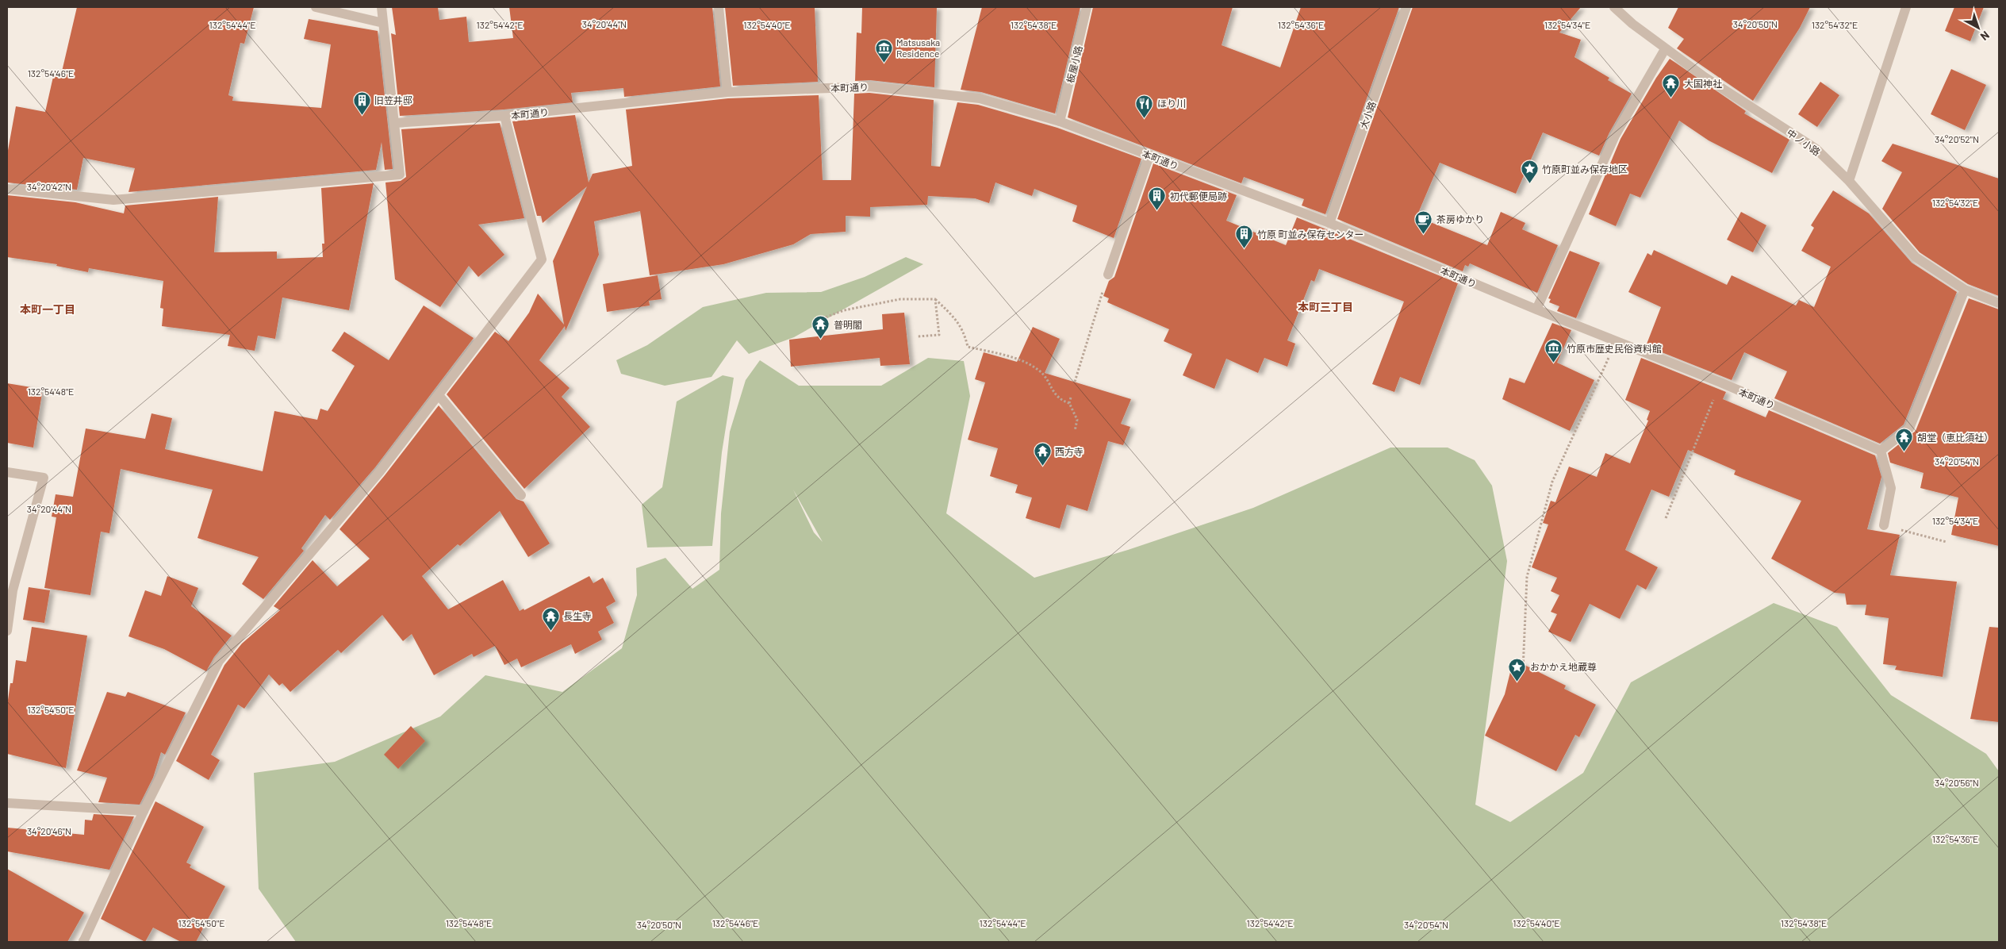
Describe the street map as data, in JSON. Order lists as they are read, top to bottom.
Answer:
{
  "streets": {
    "street": [
      "板屋小路",
      "本町通り",
      "大小路",
      "中ノ小路"
    ]
  },
  "crossings": [
    ["板屋小路", "本町通り"],
    ["本町通り", "大小路"]
  ],
  "districts": ["本町三丁目", "本町一丁目"],
  "places": {
    "museum": ["Matsusaka Residence", "竹原市歴史民俗資料館"],
    "temple": [
      "大国神社",
      "普明閣",
      "胡堂（恵比須社）",
      "西方寺",
      "長生寺"
    ],
    "building": ["旧笠井邸", "初代郵便局跡", "竹原 町並み保存センター"],
    "restaurant": ["ほり川"],
    "place": ["竹原町並み保存地区", "おかかえ地蔵尊"],
    "cafe": ["茶房ゆかり"]
  },
  "north": "bottom right",
  "coordinates": [
    "34°20'44\"N",
    "34°20'50\"N",
    "132°54'44\"E",
    "132°54'42\"E",
    "132°54'40\"E",
    "132°54'38\"E",
    "132°54'36\"E",
    "132°54'34\"E",
    "132°54'32\"E",
    "132°54'46\"E",
    "34°20'52\"N",
    "34°20'42\"N",
    "132°54'48\"E",
    "34°20'54\"N",
    "132°54'50\"E",
    "34°20'56\"N",
    "34°20'46\"N"
  ]
}
